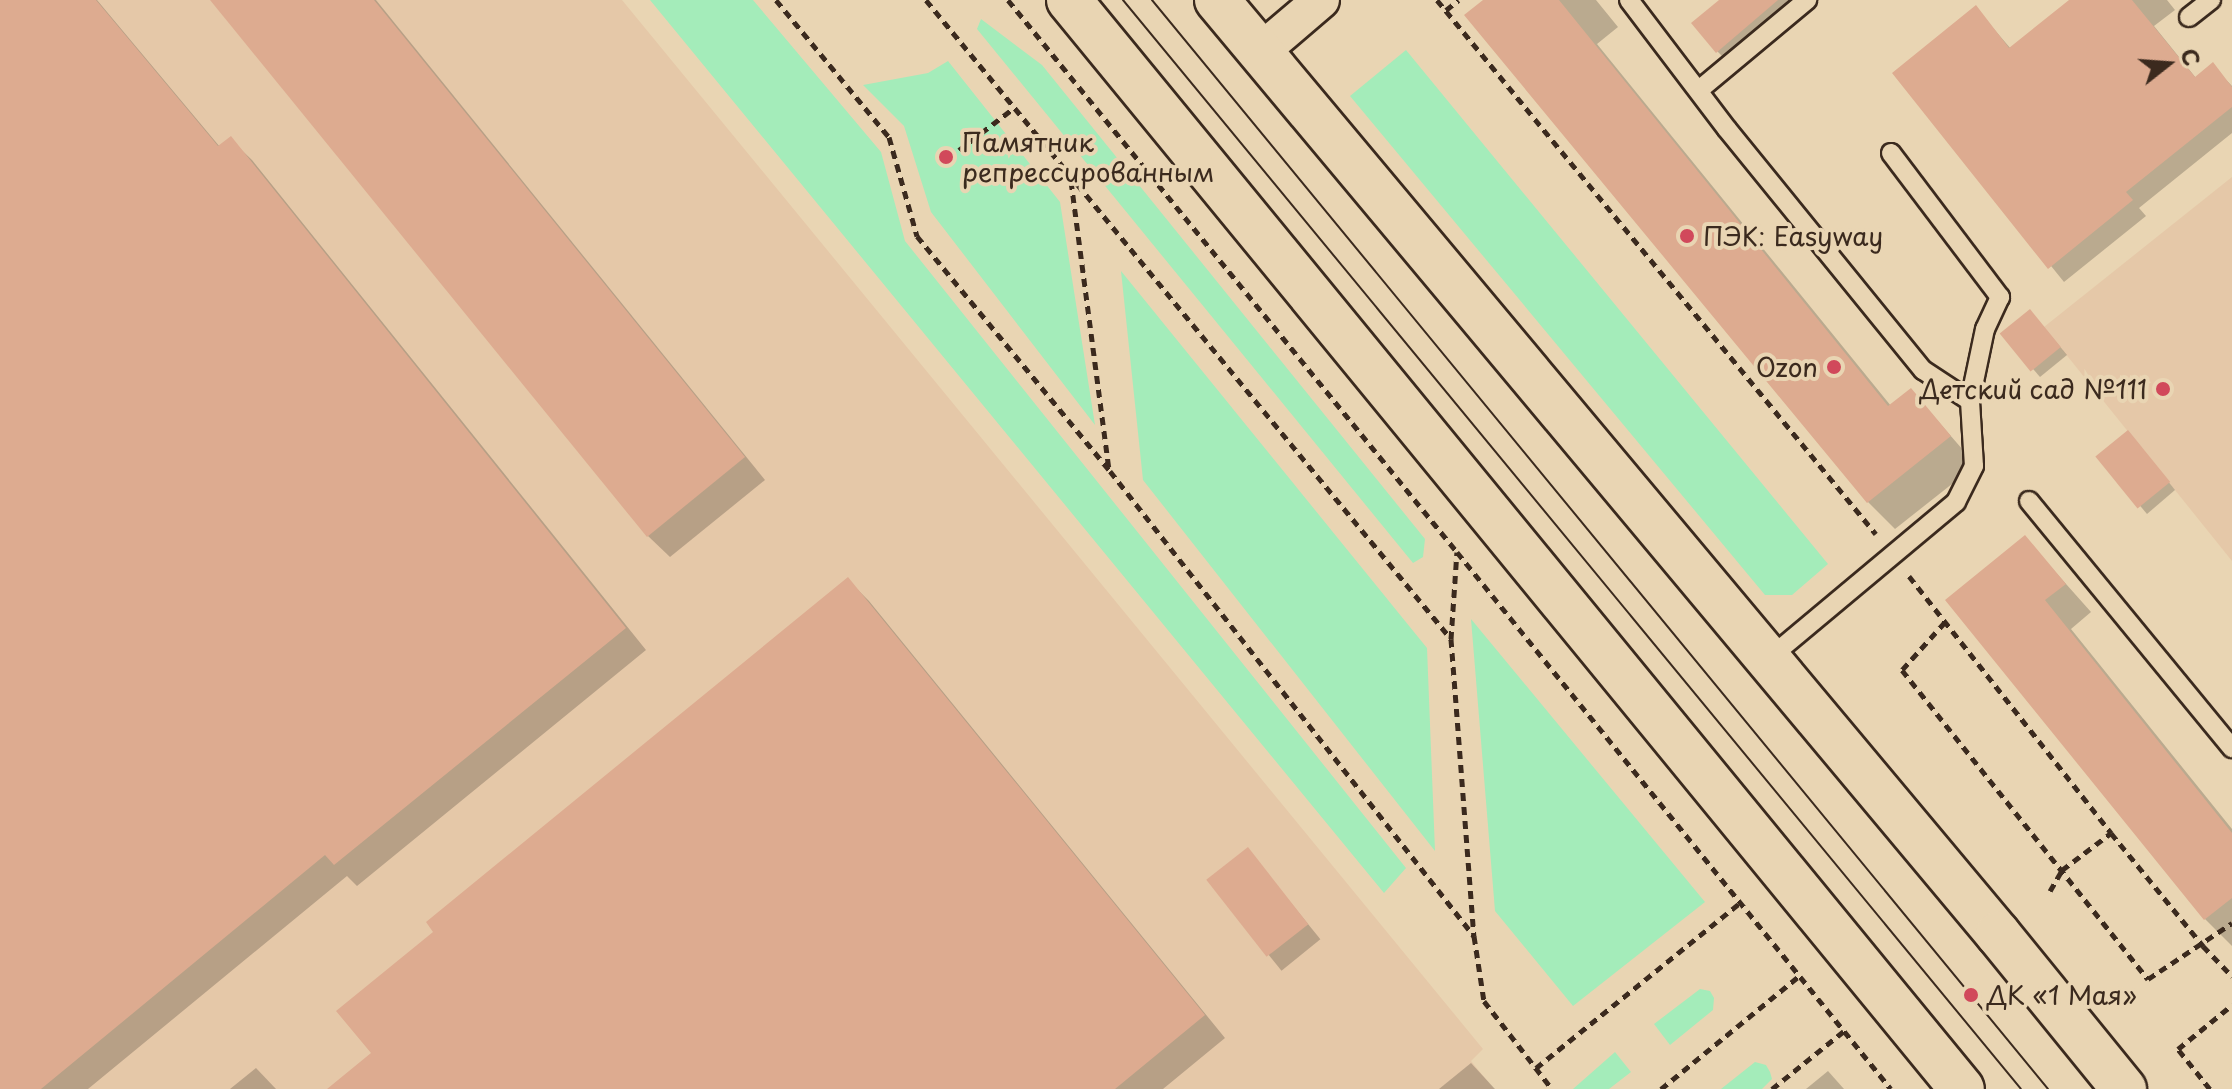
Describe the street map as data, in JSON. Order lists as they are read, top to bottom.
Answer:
{
  "places": [
    "Памятник репрессированным",
    "ПЭК: Easyway",
    "Ozon",
    "Детский сад №111",
    "ДК «1 Мая»"
  ],
  "north": "right"
}
